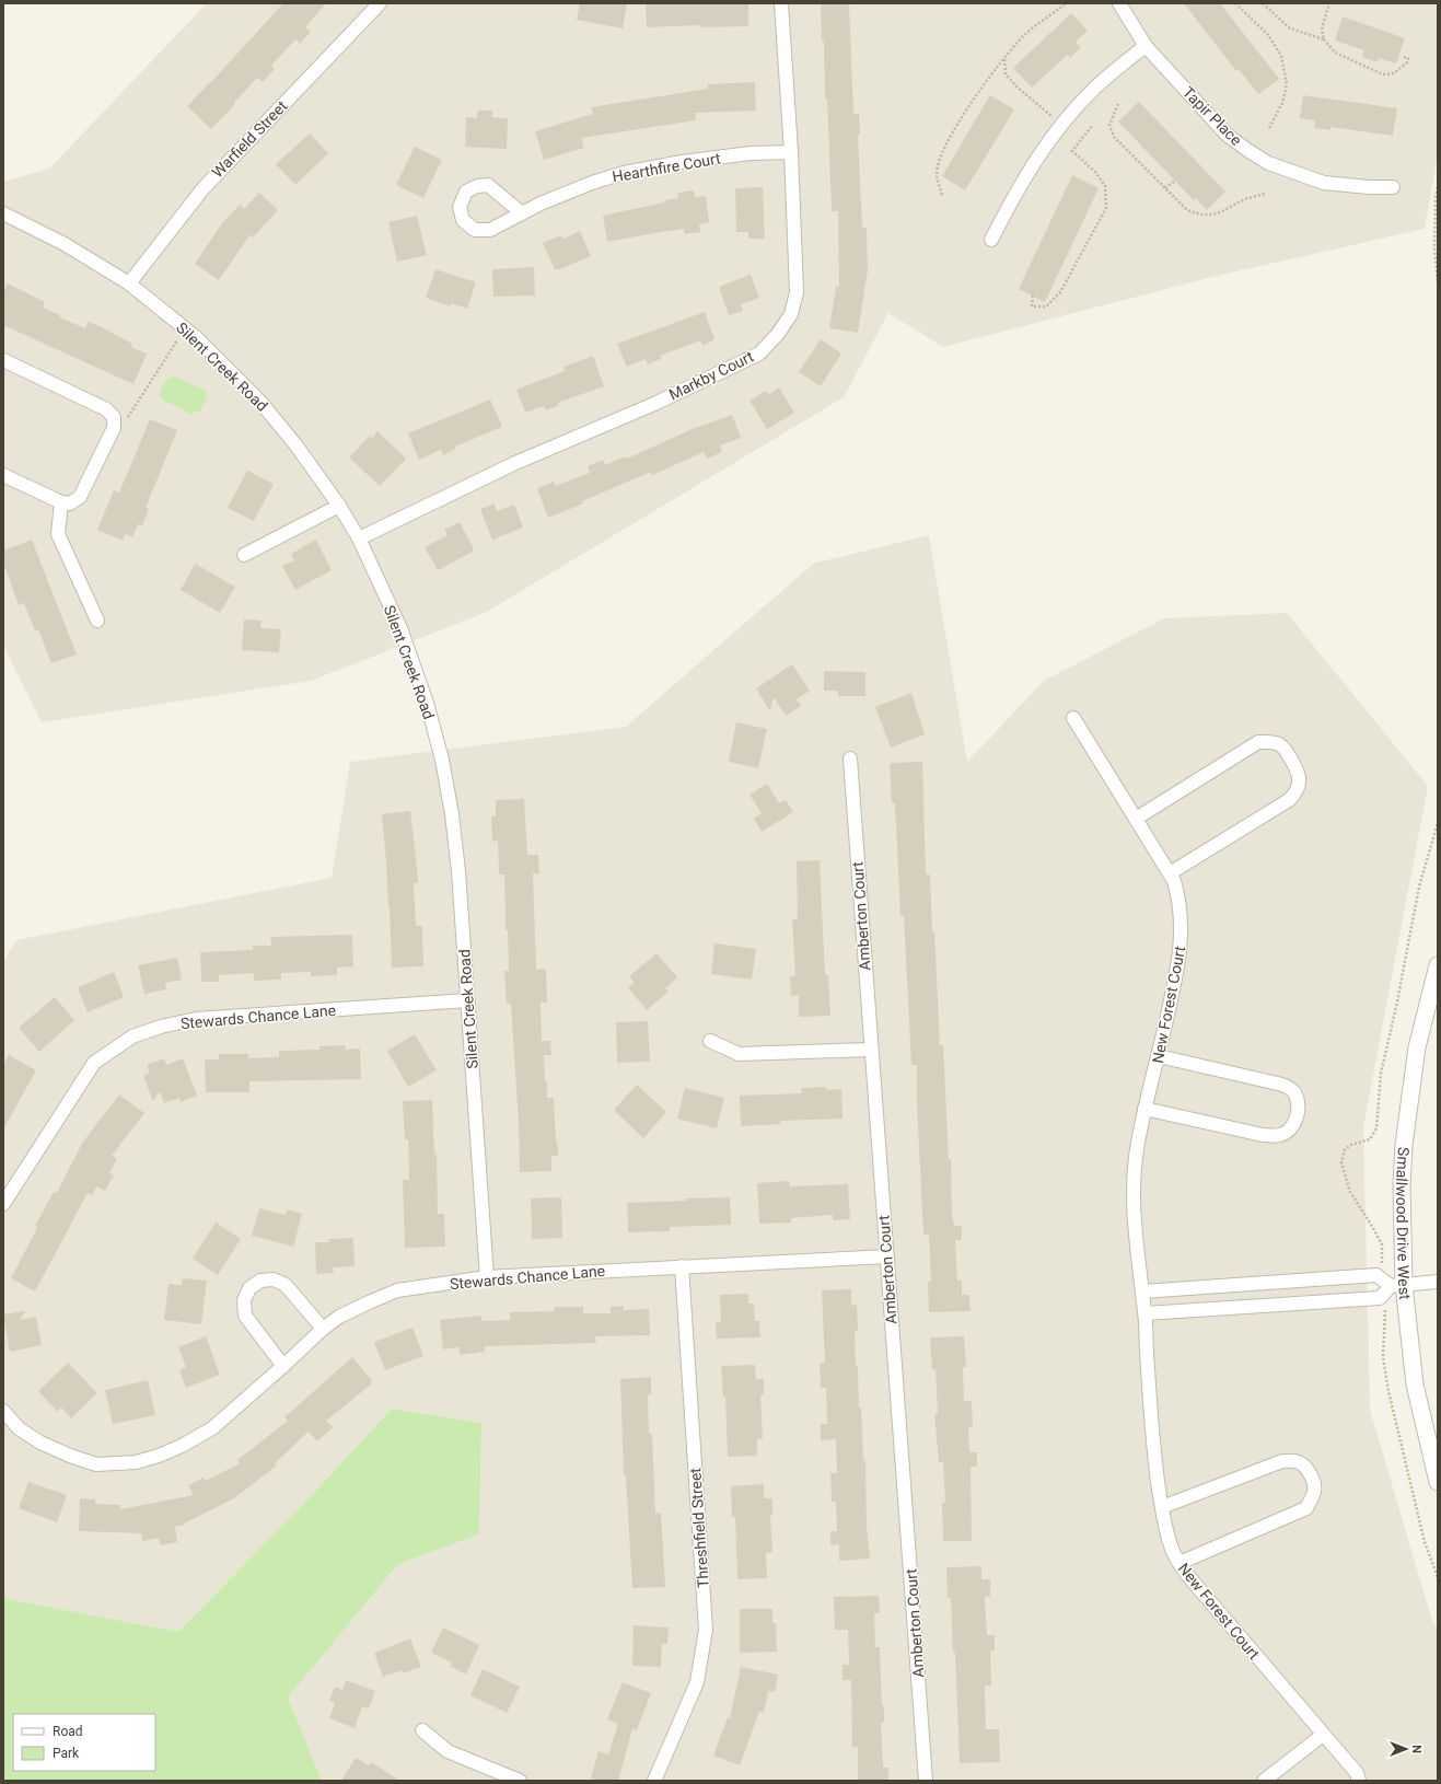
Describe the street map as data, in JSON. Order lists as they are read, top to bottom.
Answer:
{
  "streets": {
    "street": [
      "Tapir Place",
      "Warfield Street",
      "Hearthfire Court",
      "Silent Creek Road",
      "Markby Court",
      "Amberton Court",
      "New Forest Court",
      "Stewards Chance Lane",
      "Smallwood Drive West",
      "Threshfield Street"
    ]
  },
  "crossings": [
    ["Warfield Street", "Silent Creek Road"],
    ["Hearthfire Court", "Markby Court"],
    ["Silent Creek Road", "Markby Court"],
    ["Silent Creek Road", "Stewards Chance Lane"],
    ["Amberton Court", "Stewards Chance Lane"],
    ["Stewards Chance Lane", "Threshfield Street"]
  ],
  "legend": ["Road", "Park"],
  "north": "right"
}
